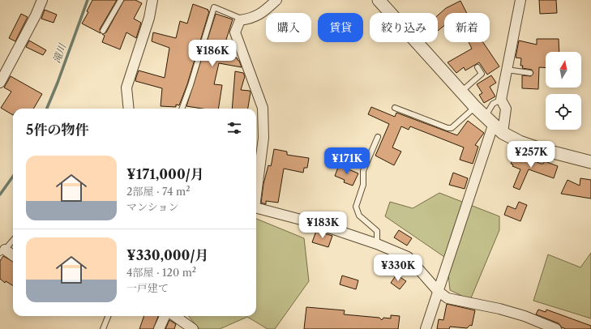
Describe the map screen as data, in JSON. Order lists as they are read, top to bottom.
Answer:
{
  "water": ["滝川"],
  "north": "top",
  "page": {
    "chip": [
      "購入",
      "賃貸",
      "絞り込み",
      "新着"
    ],
    "price": [
      "¥186K",
      "¥257K",
      "¥171K",
      "¥183K",
      "¥330K"
    ],
    "heading": "5件の物件",
    "list": [
      {
        "name": "¥171,000/月",
        "note": "2部屋 · 74 m² · マンション"
      },
      {
        "name": "¥330,000/月",
        "note": "4部屋 · 120 m² · 一戸建て"
      }
    ]
  }
}
